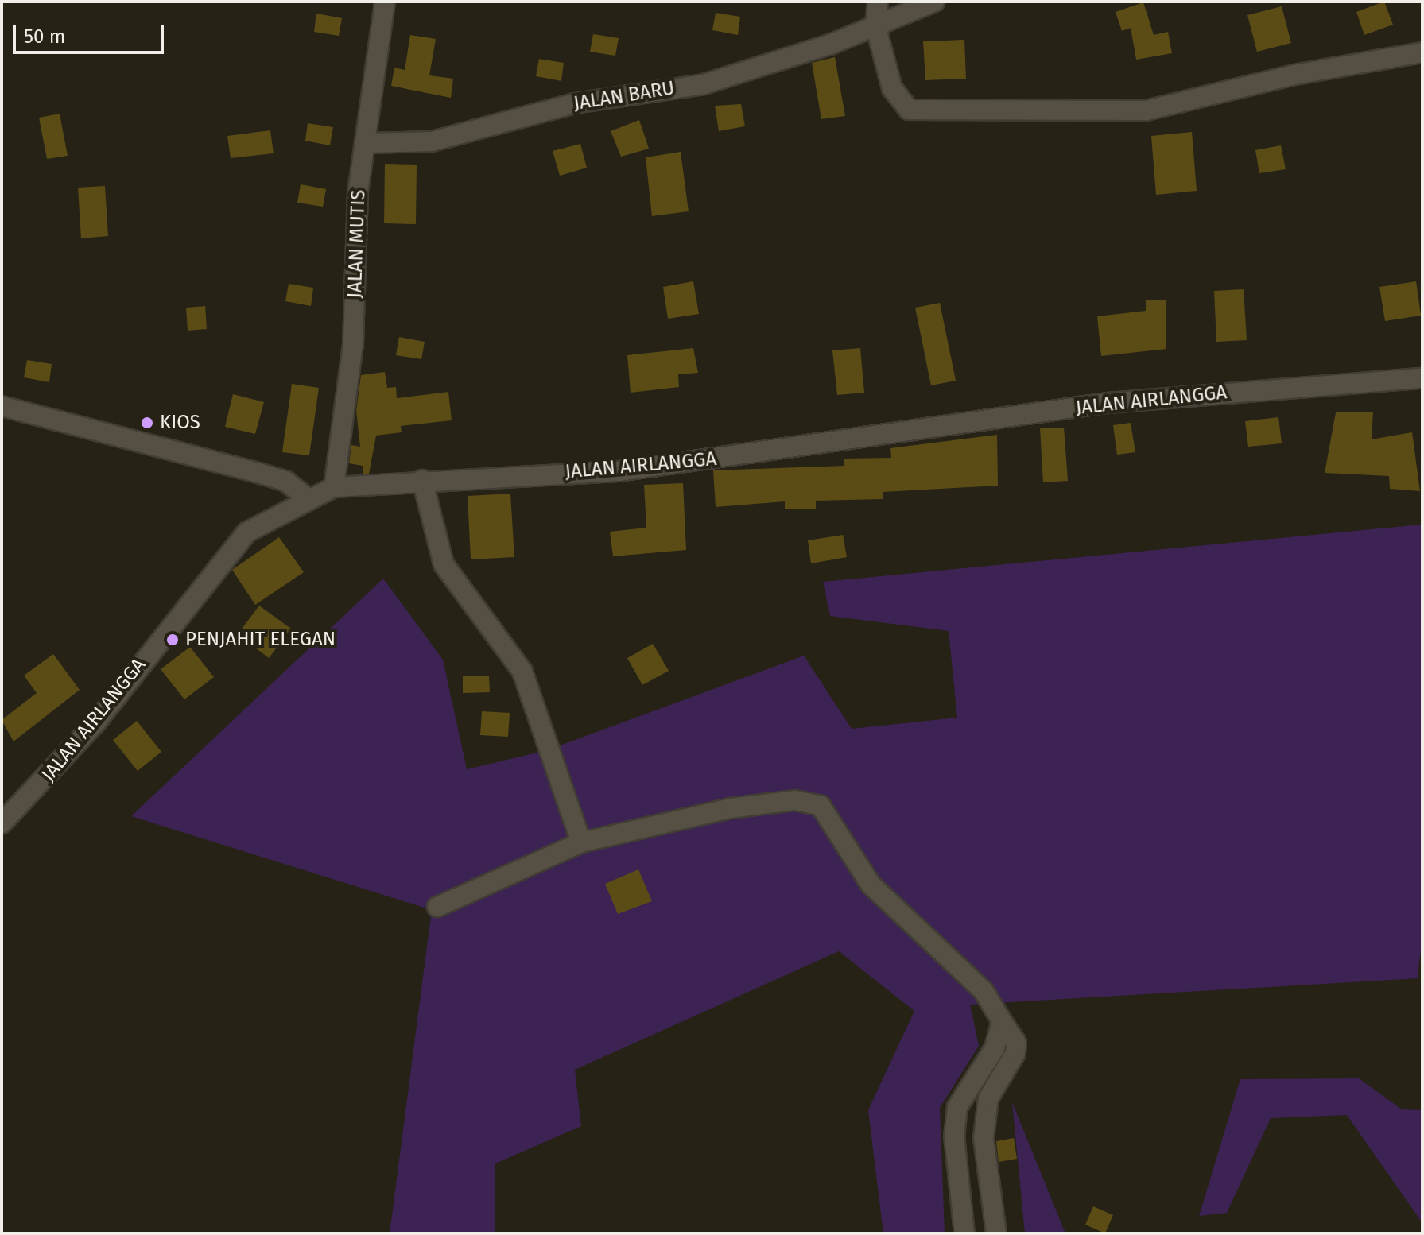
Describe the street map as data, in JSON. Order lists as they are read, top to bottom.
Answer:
{
  "streets": {
    "street": ["JALAN BARU", "JALAN MUTIS", "JALAN AIRLANGGA"]
  },
  "crossings": [
    ["JALAN BARU", "JALAN MUTIS"],
    ["JALAN MUTIS", "JALAN AIRLANGGA"]
  ],
  "places": ["KIOS", "PENJAHIT ELEGAN"],
  "scale_bar": "50 m"
}
